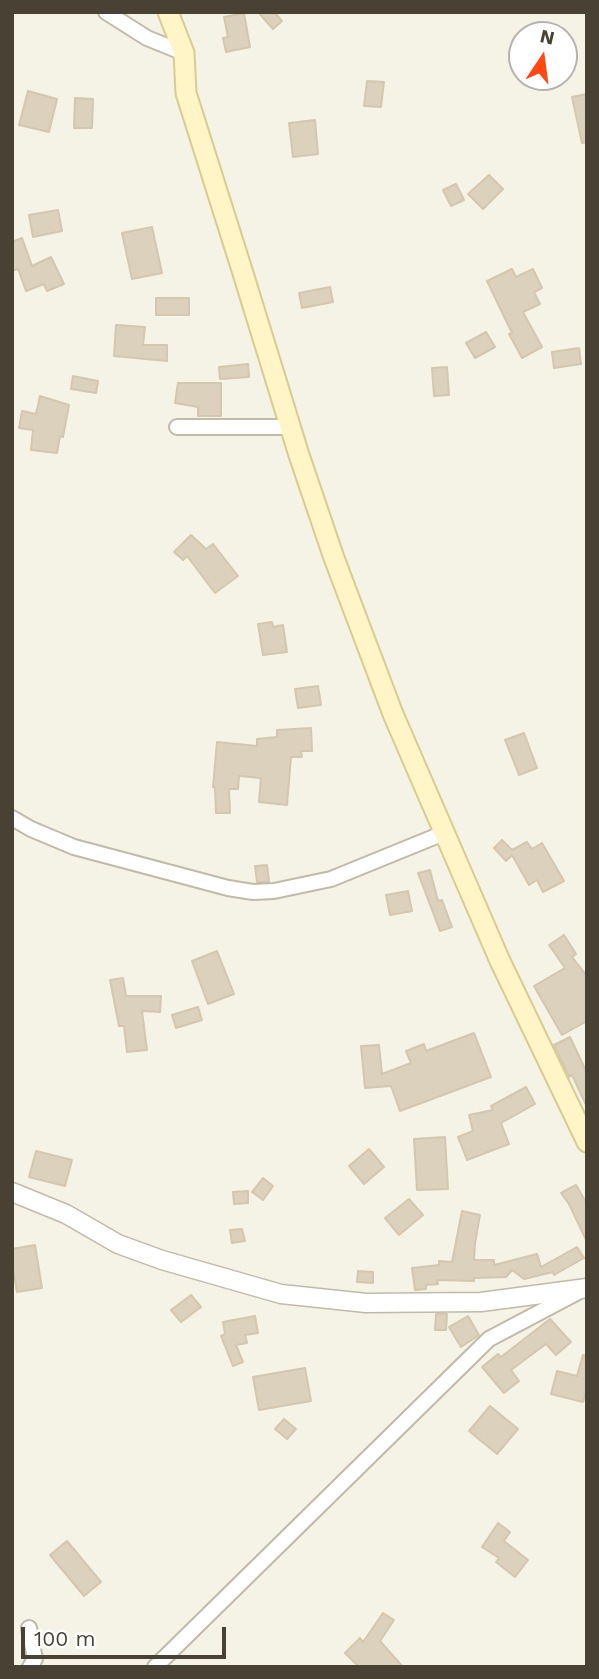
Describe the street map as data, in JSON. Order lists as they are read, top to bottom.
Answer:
{
  "scale_bar": "100 m",
  "north": "top"
}
